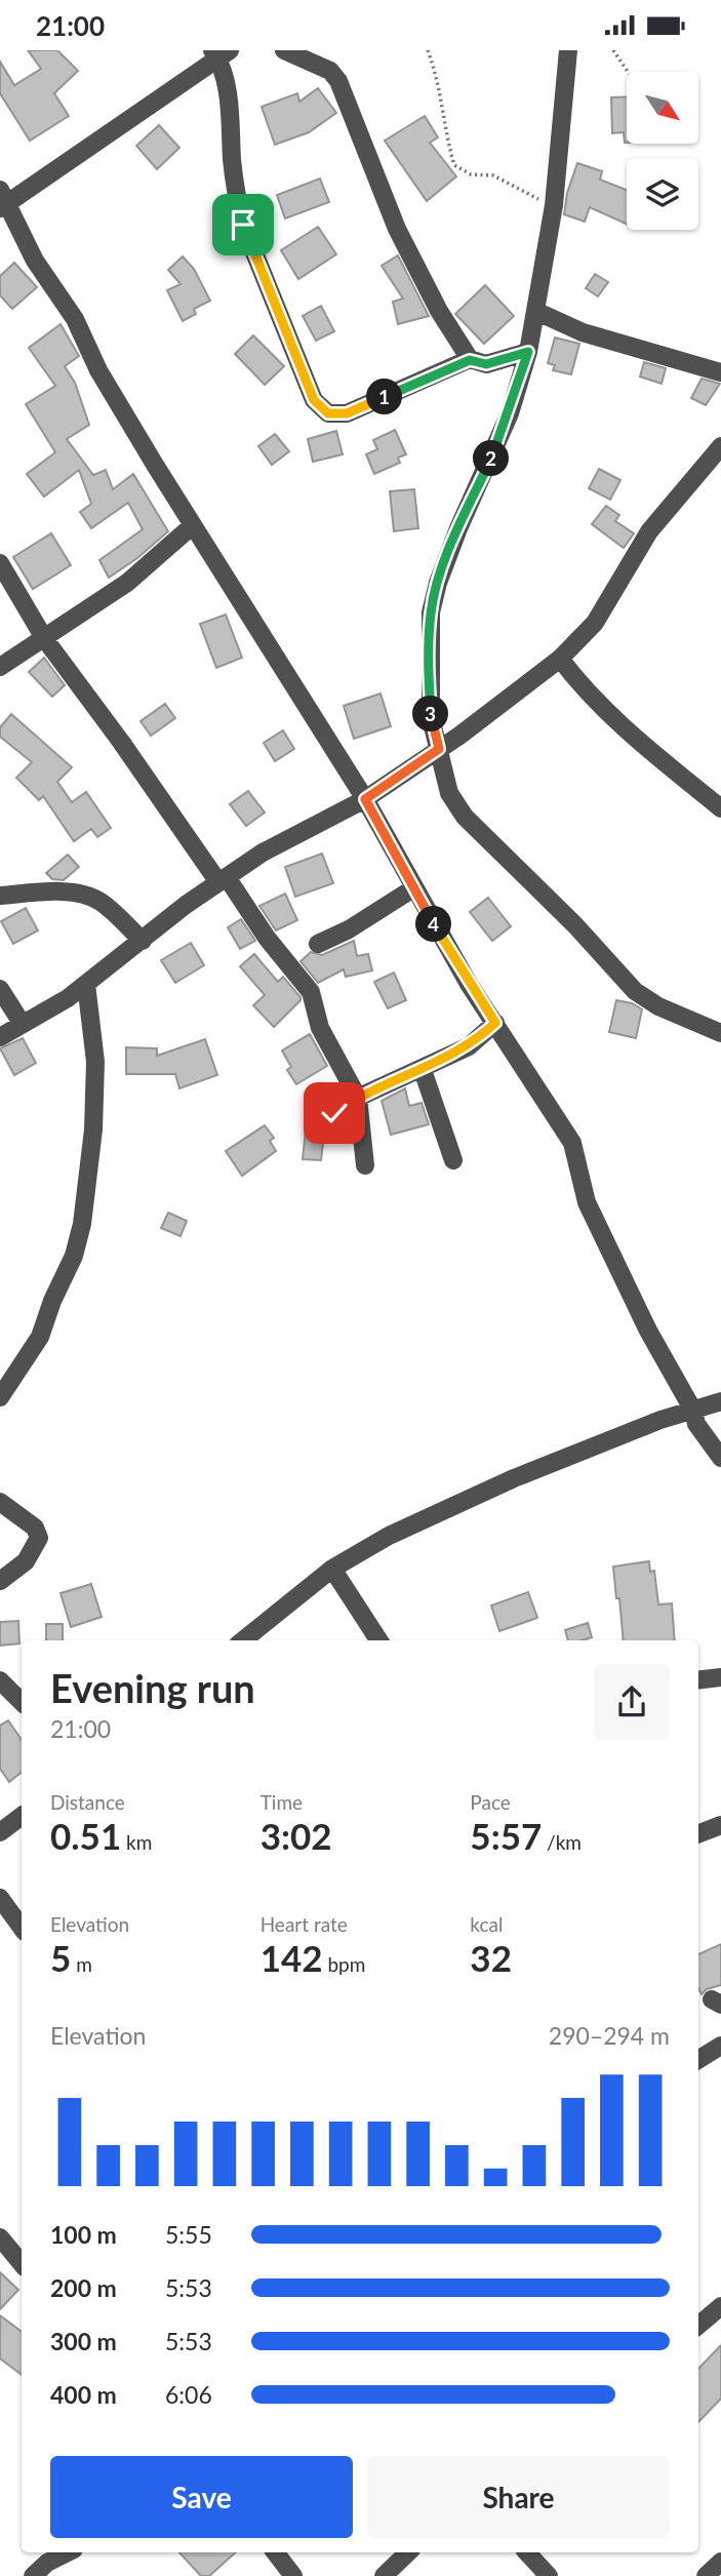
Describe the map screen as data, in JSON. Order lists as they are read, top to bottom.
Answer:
{
  "north": "bottom right",
  "page": {
    "status": "21:00",
    "pins": [
      "1",
      "2",
      "3",
      "4"
    ],
    "heading": ["Evening run", "21:00"],
    "stats": [
      ["Distance", "0.51 km"],
      ["Time", "3:02"],
      ["Pace", "5:57 /km"],
      ["Elevation", "5 m"],
      ["Heart rate", "142 bpm"],
      ["kcal", "32"]
    ],
    "chart": ["Elevation", "290–294 m"],
    "list": [
      {
        "name": "100 m",
        "note": "5:55"
      },
      {
        "name": "200 m",
        "note": "5:53"
      },
      {
        "name": "300 m",
        "note": "5:53"
      },
      {
        "name": "400 m",
        "note": "6:06"
      }
    ],
    "buttons": ["Save", "Share"]
  }
}
